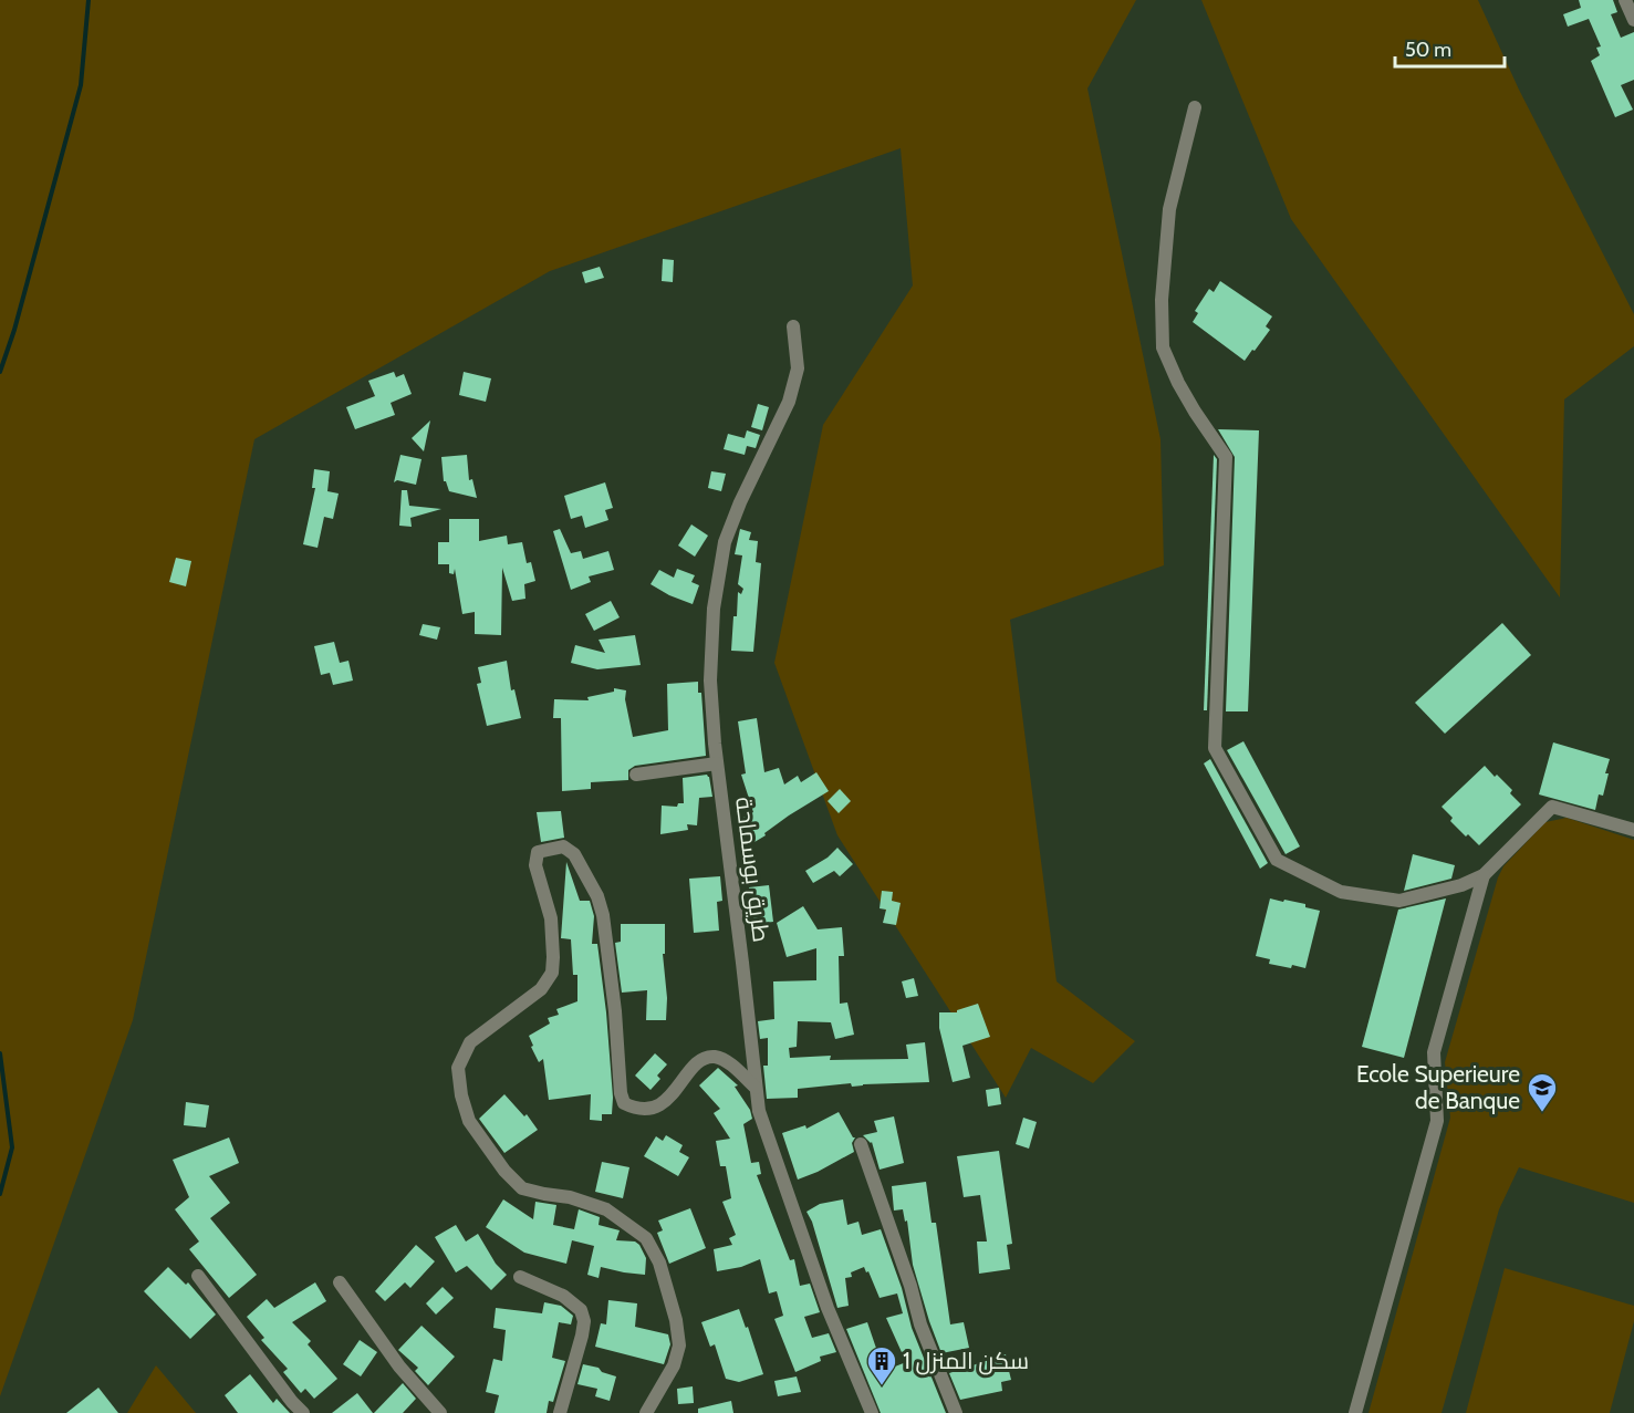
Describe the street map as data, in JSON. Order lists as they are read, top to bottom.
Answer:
{
  "streets": {
    "street": ["طريق بوسماحة"]
  },
  "places": {
    "school or university": ["Ecole Superieure de Banque"],
    "building": ["سكن المنزل 1"]
  },
  "scale_bar": "50 m"
}
